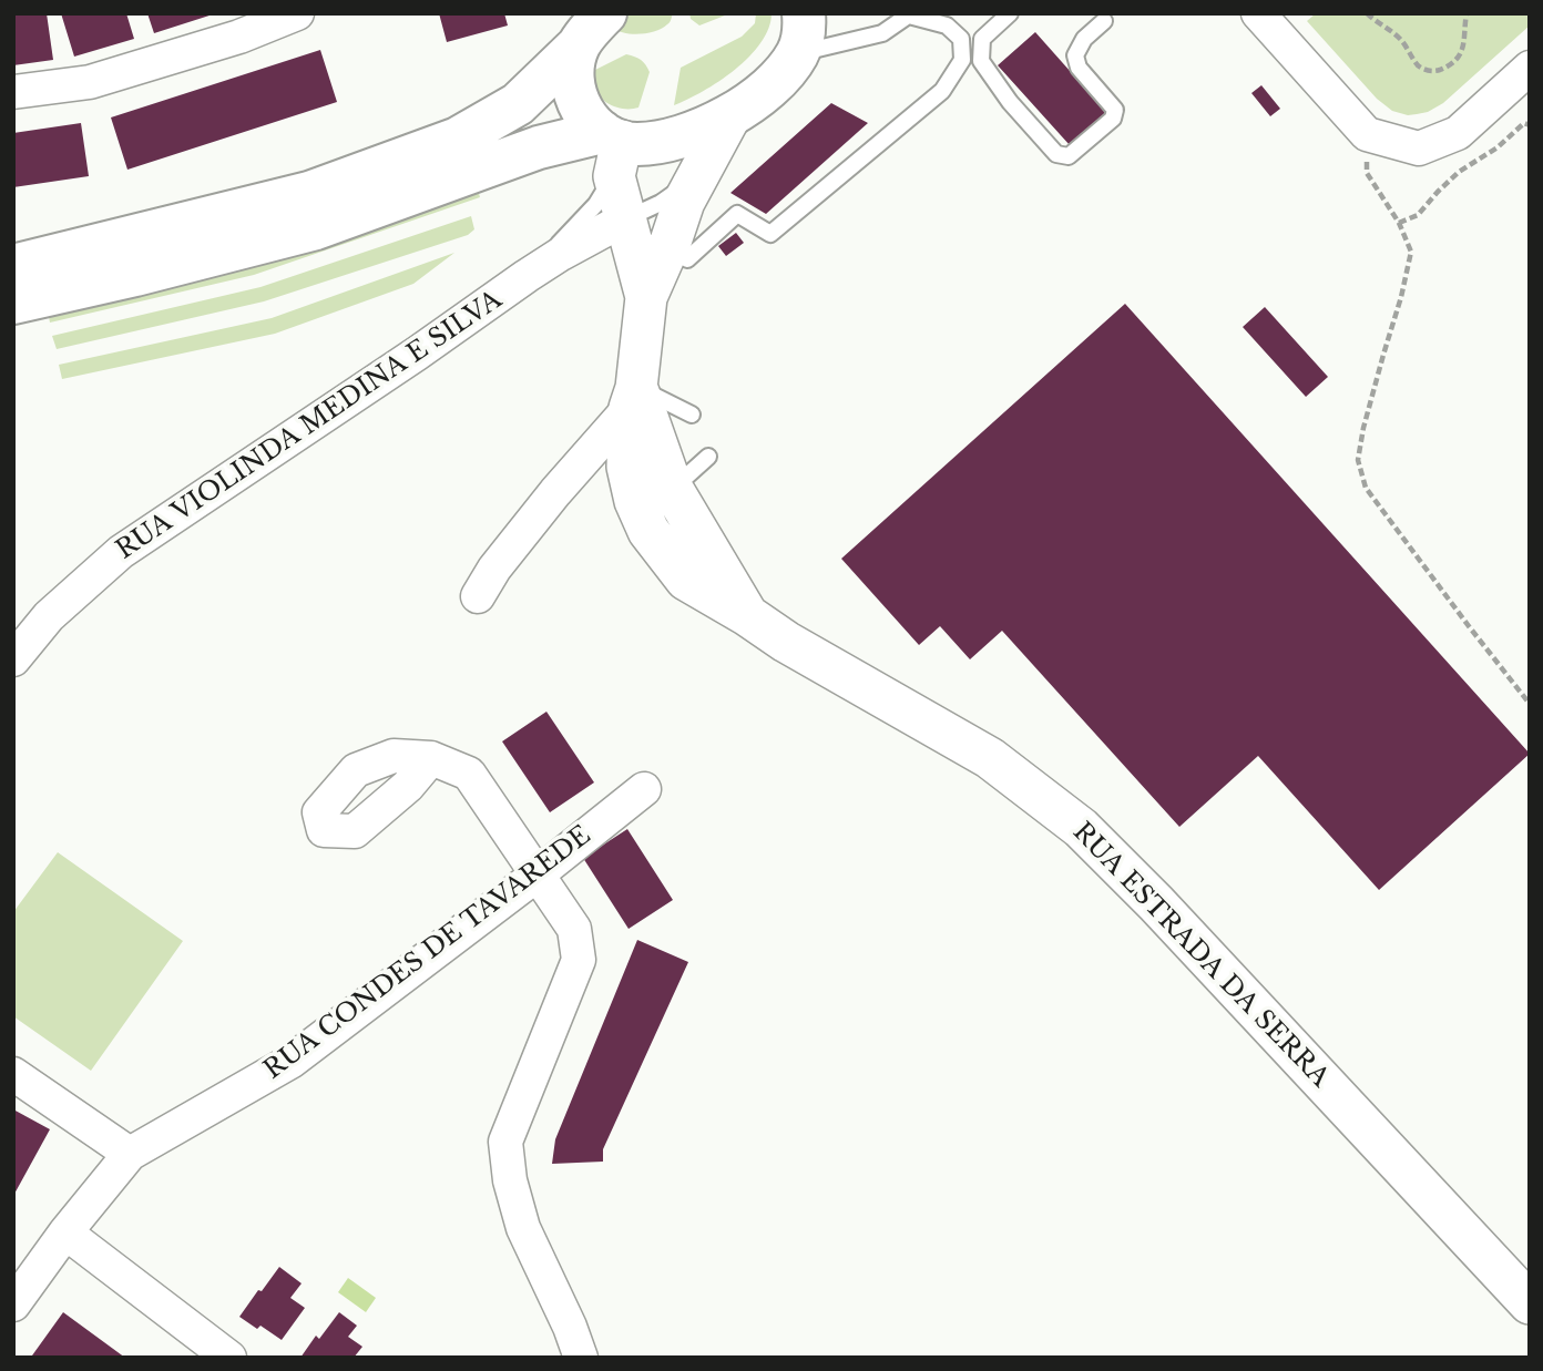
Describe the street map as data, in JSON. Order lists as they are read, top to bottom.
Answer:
{
  "streets": {
    "street": ["RUA VIOLINDA MEDINA E SILVA", "RUA CONDES DE TAVAREDE", "RUA ESTRADA DA SERRA"]
  }
}
